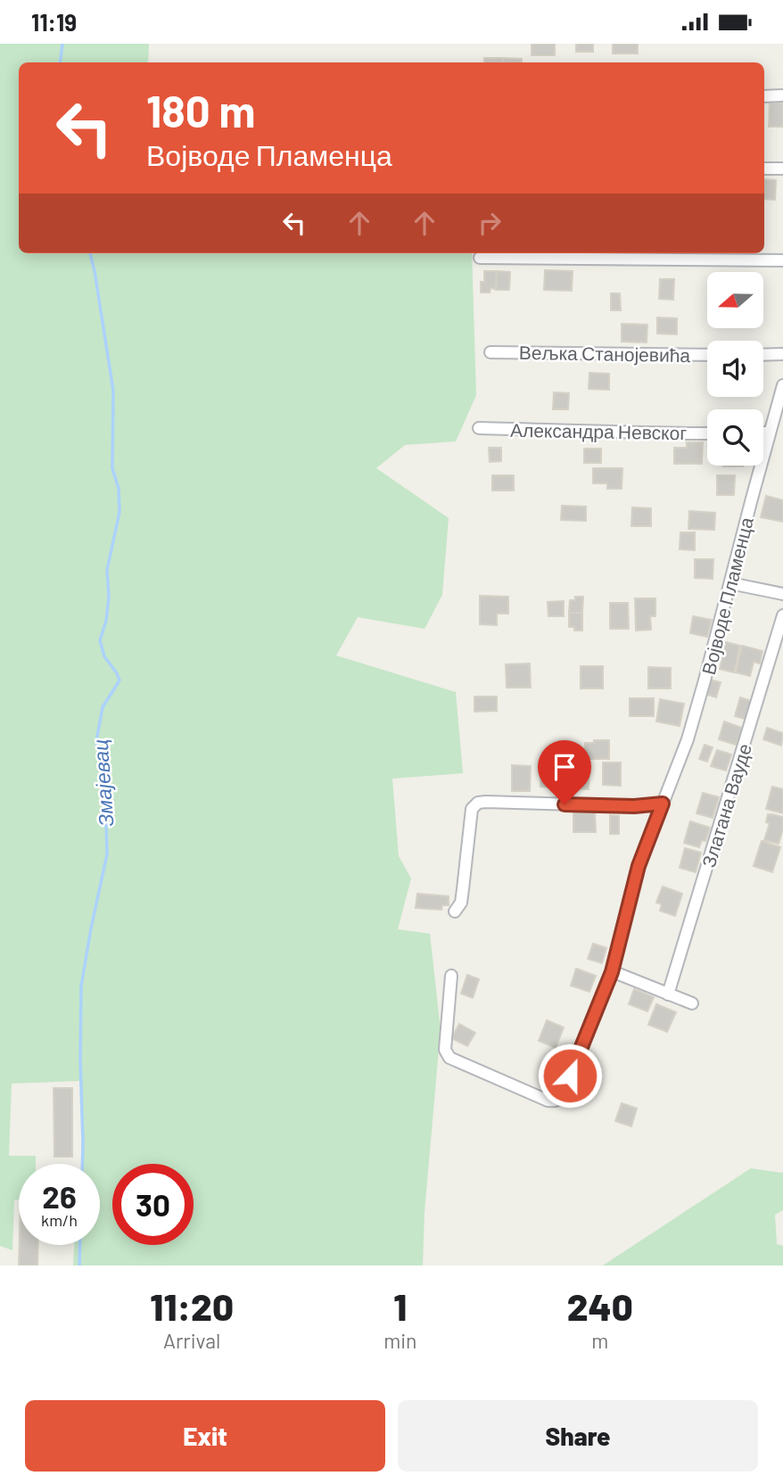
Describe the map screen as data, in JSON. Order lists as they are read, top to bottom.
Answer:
{
  "streets": {
    "street": [
      "Вељка Станојевића",
      "Александра Невског",
      "Војводе Пламенца",
      "Златана Вауде"
    ]
  },
  "water": ["Змајевац"],
  "north": "left",
  "page": {
    "status": "11:19",
    "turn": ["180 m", "Војводе Пламенца"],
    "speed": "26 km/h",
    "limit": "30",
    "eta": [
      "11:20",
      "Arrival",
      "1",
      "min",
      "240",
      "m"
    ],
    "buttons": ["Exit", "Share"]
  }
}
